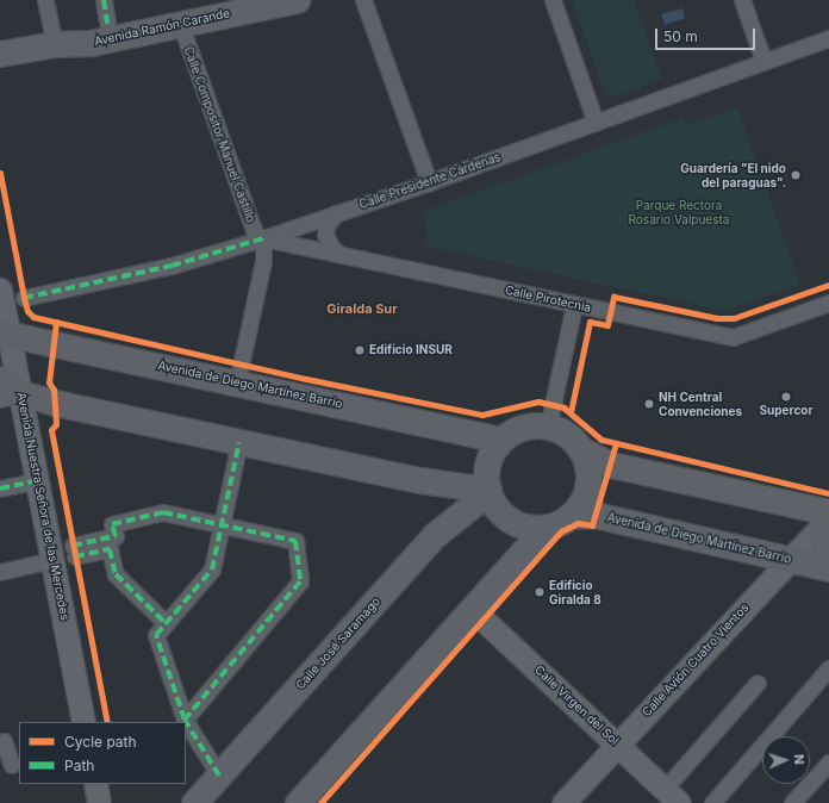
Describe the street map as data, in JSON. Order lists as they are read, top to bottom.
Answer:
{
  "streets": {
    "main road": ["Avenida Ramón Carande", "Avenida de Diego Martínez Barrio", "Calle José Saramago"],
    "street": [
      "Calle Compositor Manuel Castillo",
      "Calle Presidente Cárdenas",
      "Calle Pirotecnia",
      "Avenida Nuestra Señora de las Mercedes",
      "Calle Avión Cuatro Vientos",
      "Calle Virgen del Sol"
    ]
  },
  "crossings": [
    ["Avenida Ramón Carande", "Calle Compositor Manuel Castillo"],
    ["Calle Compositor Manuel Castillo", "Calle Presidente Cárdenas"],
    ["Calle Compositor Manuel Castillo", "Calle Pirotecnia"],
    ["Calle Presidente Cárdenas", "Calle Pirotecnia"],
    ["Avenida de Diego Martínez Barrio", "Avenida Nuestra Señora de las Mercedes"],
    ["Avenida de Diego Martínez Barrio", "Calle José Saramago"],
    ["Avenida de Diego Martínez Barrio", "Calle Avión Cuatro Vientos"],
    ["Calle Avión Cuatro Vientos", "Calle Virgen del Sol"]
  ],
  "districts": ["Giralda Sur"],
  "parks": ["Parque Rectora Rosario Valpuesta"],
  "places": [
    "Guardería \"El nido del paraguas\".",
    "Edificio INSUR",
    "Supercor",
    "NH Central Convenciones",
    "Edificio Giralda 8"
  ],
  "legend": ["Cycle path", "Path"],
  "scale_bar": "50 m",
  "north": "right"
}
